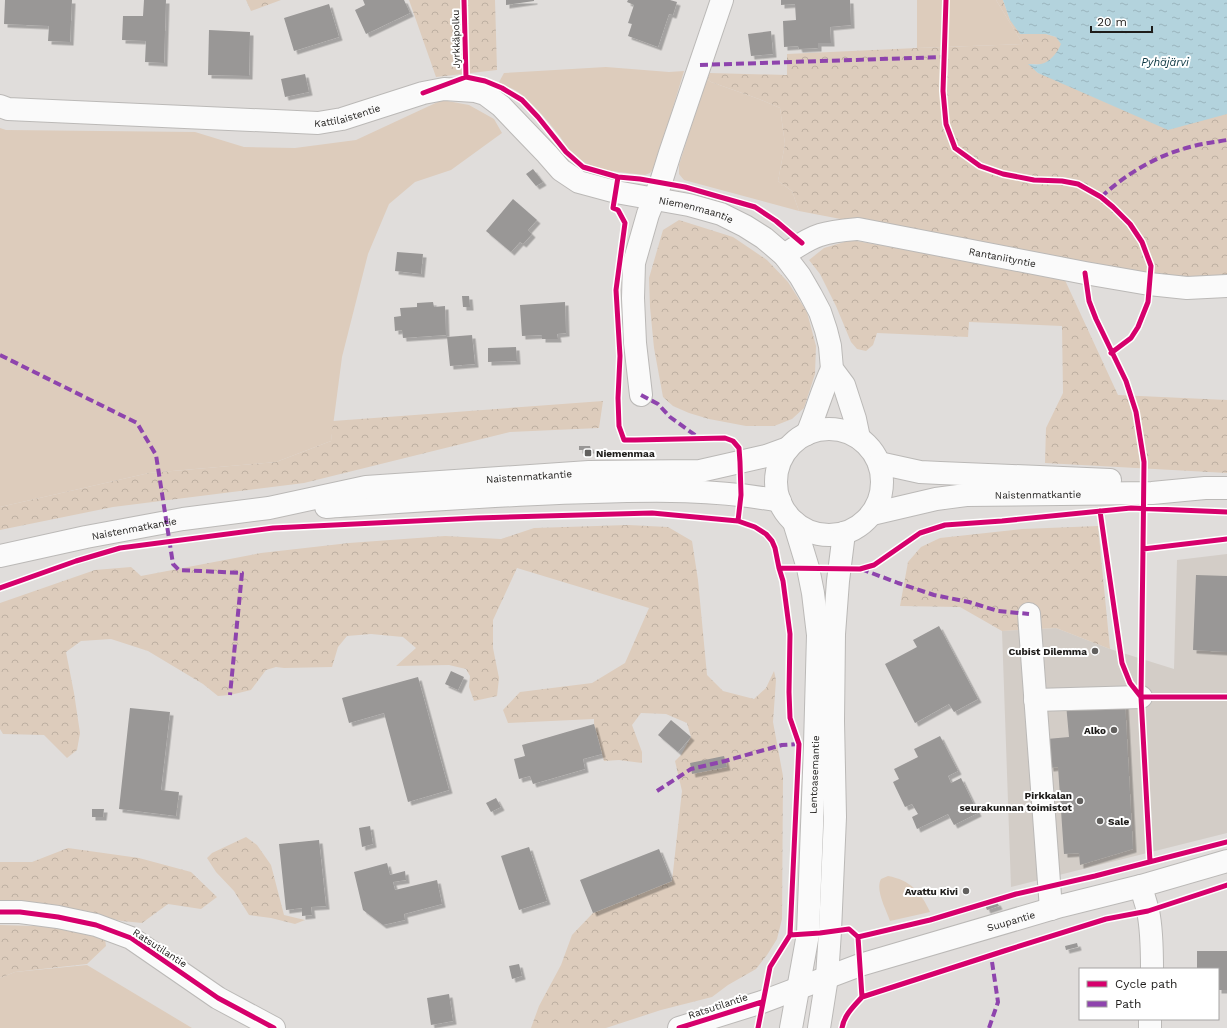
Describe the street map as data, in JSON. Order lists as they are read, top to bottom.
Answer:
{
  "streets": {
    "main road": [
      "Kattilaistentie",
      "Niemenmaantie",
      "Rantaniityntie",
      "Naistenmatkantie",
      "Lentoasemantie",
      "Suupantie",
      "Ratsutilantie"
    ],
    "cycle path": ["Jyrkkäpolku"]
  },
  "crossings": [
    ["Kattilaistentie", "Niemenmaantie"],
    ["Niemenmaantie", "Rantaniityntie"],
    ["Niemenmaantie", "Naistenmatkantie"],
    ["Niemenmaantie", "Lentoasemantie"],
    ["Naistenmatkantie", "Lentoasemantie"],
    ["Lentoasemantie", "Suupantie"],
    ["Lentoasemantie", "Ratsutilantie"],
    ["Suupantie", "Ratsutilantie"]
  ],
  "water": ["Pyhäjärvi"],
  "places": {
    "transit": ["Niemenmaa"],
    "other": [
      "Cubist Dilemma",
      "Alko",
      "Pirkkalan seurakunnan toimistot",
      "Sale",
      "Avattu Kivi"
    ]
  },
  "legend": ["Cycle path", "Path"],
  "scale_bar": "20 m"
}
